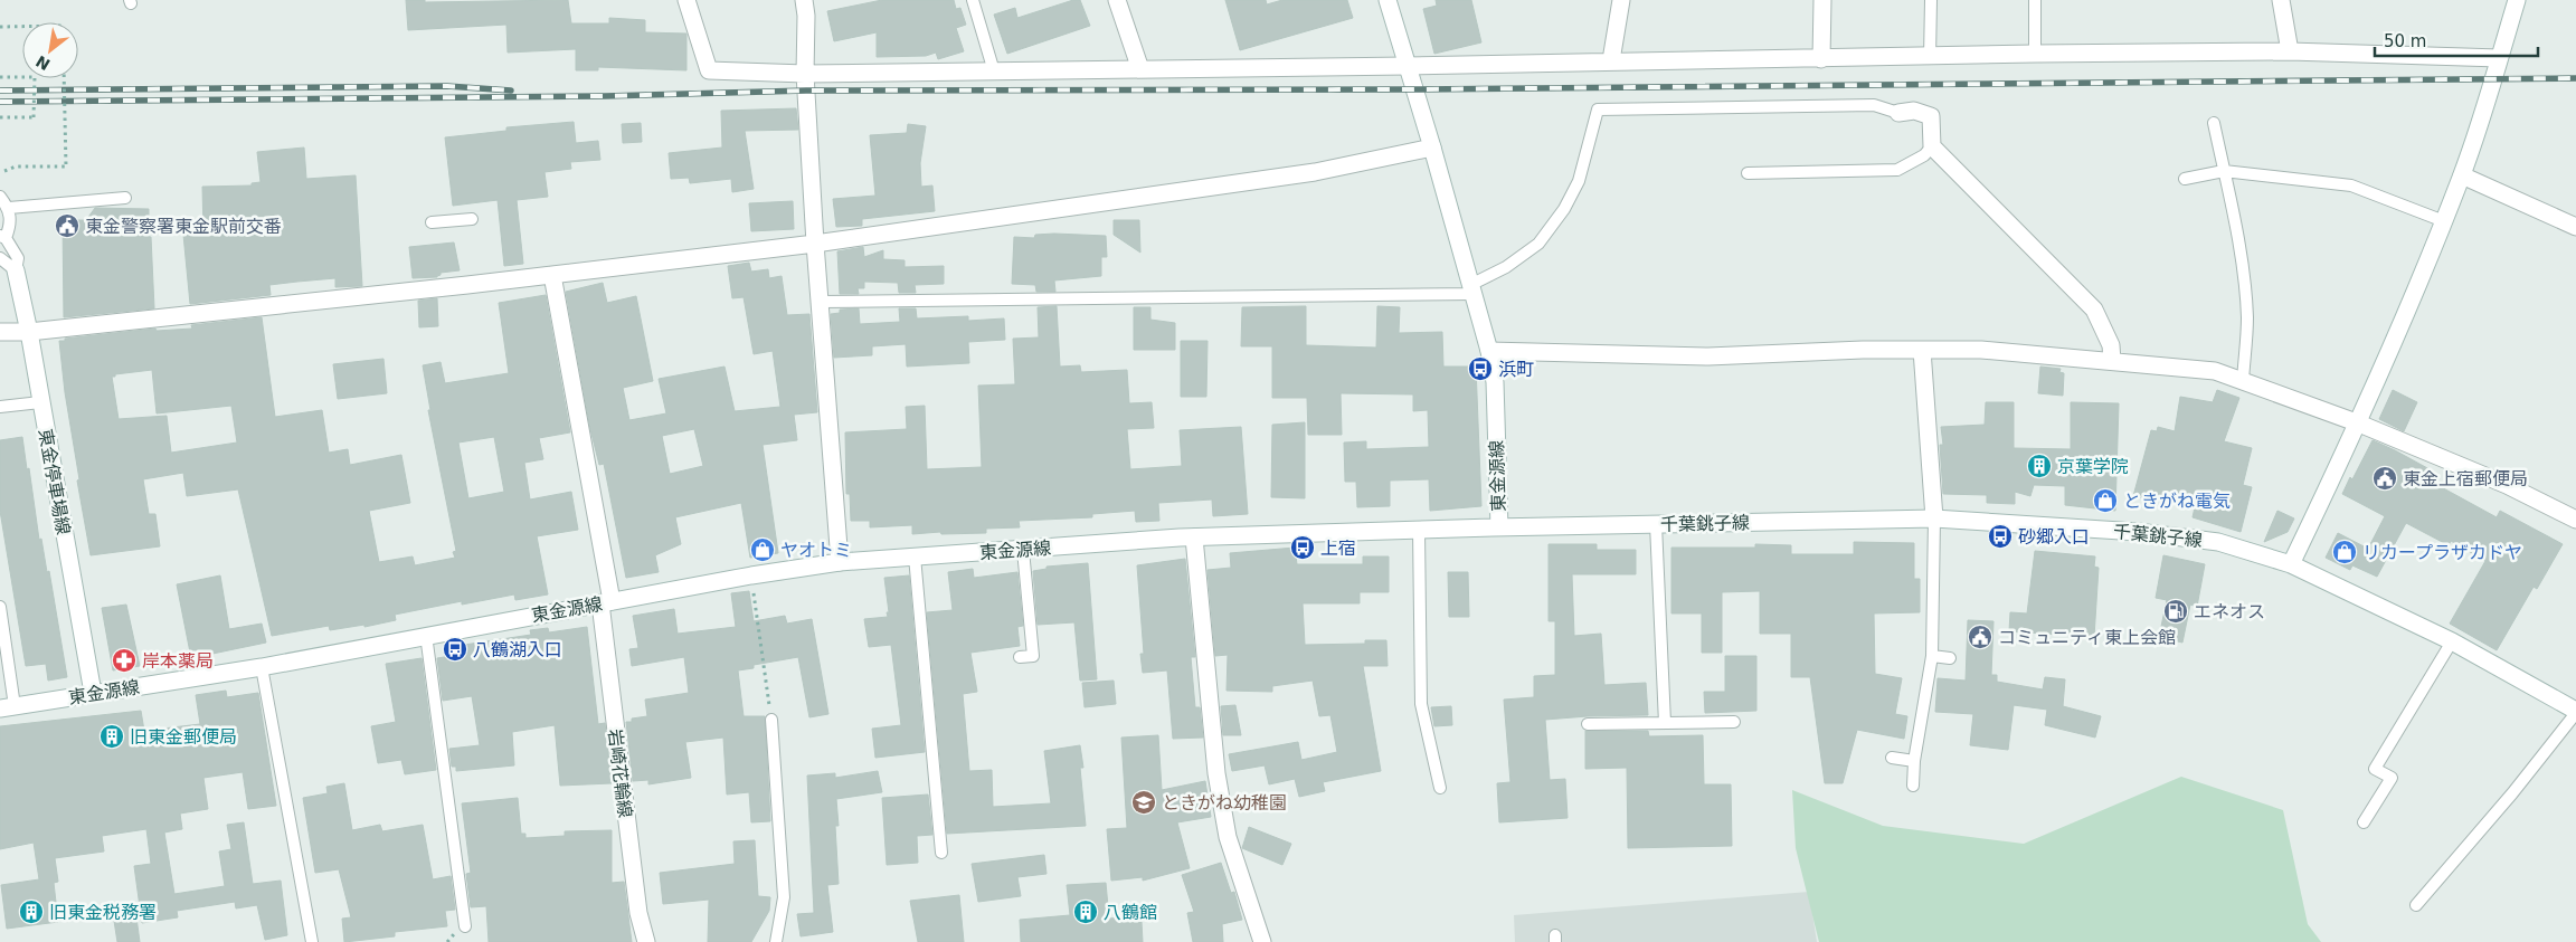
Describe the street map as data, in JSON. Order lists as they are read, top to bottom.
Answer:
{
  "streets": {
    "street": [
      "東金源線",
      "東金停車場線",
      "千葉銚子線",
      "岩崎花輪線"
    ]
  },
  "crossings": [
    ["東金源線", "東金停車場線"],
    ["東金源線", "千葉銚子線"],
    ["東金源線", "岩崎花輪線"]
  ],
  "places": {
    "public building": ["東金警察署東金駅前交番", "東金上宿郵便局", "コミュニティ東上会館"],
    "bus stop": [
      "浜町",
      "砂郷入口",
      "上宿",
      "八鶴湖入口"
    ],
    "building": [
      "京葉学院",
      "旧東金郵便局",
      "旧東金税務署",
      "八鶴館"
    ],
    "shop": ["ときがね電気", "ヤオトミ", "リカープラザカドヤ"],
    "fuel station": ["エネオス"],
    "pharmacy": ["岸本薬局"],
    "school or university": ["ときがね幼稚園"]
  },
  "scale_bar": "50 m",
  "north": "bottom left"
}
